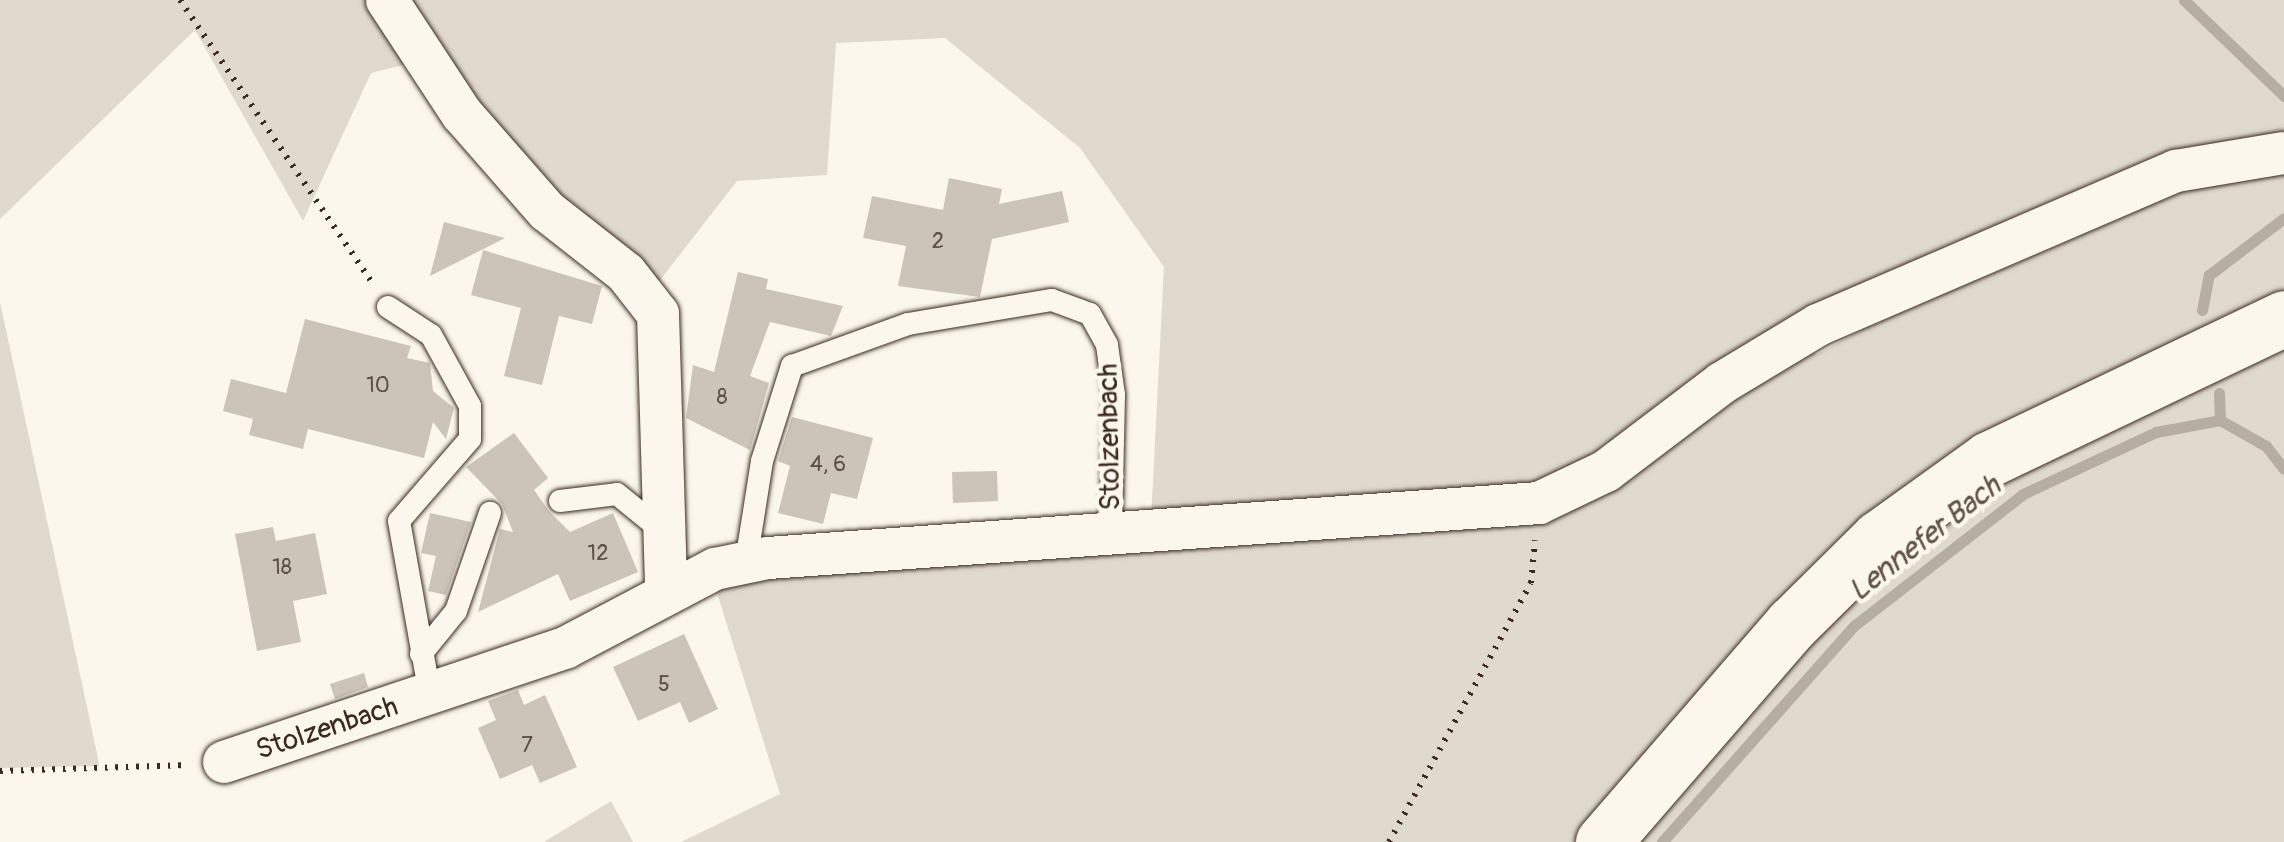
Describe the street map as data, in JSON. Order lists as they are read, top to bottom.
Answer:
{
  "streets": {
    "street": ["Stolzenbach"]
  },
  "water": ["Lennefer Bach"],
  "house_numbers": [
    "2",
    "10",
    "8",
    "4, 6",
    "12",
    "18",
    "5",
    "7"
  ]
}
